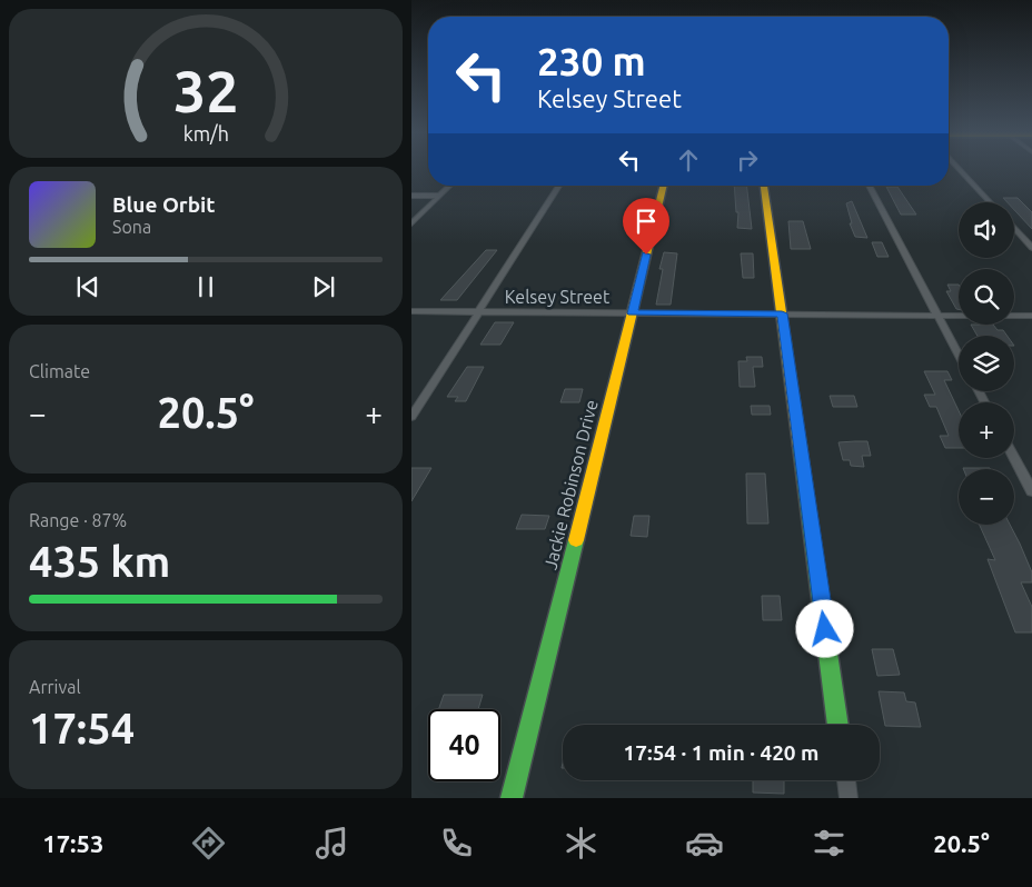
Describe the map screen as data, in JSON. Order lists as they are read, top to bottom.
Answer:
{
  "streets": {
    "street": ["Kelsey Street", "Jackie Robinson Drive"]
  },
  "crossings": [
    ["Kelsey Street", "Jackie Robinson Drive"]
  ],
  "page": {
    "turn": ["230 m", "Kelsey Street"],
    "song": ["Blue Orbit", "Sona"],
    "map_buttons": ["+", "−"],
    "tile": [
      "Climate",
      ["Range · 87%", "435 km"],
      ["Arrival", "17:54"]
    ],
    "heat": ["−", "20.5°", "+"],
    "limit": "40",
    "trip": "17:54 · 1 min · 420 m",
    "tabs": ["17:53", "20.5°"],
    "gauge": ["32", "km/h"]
  }
}
